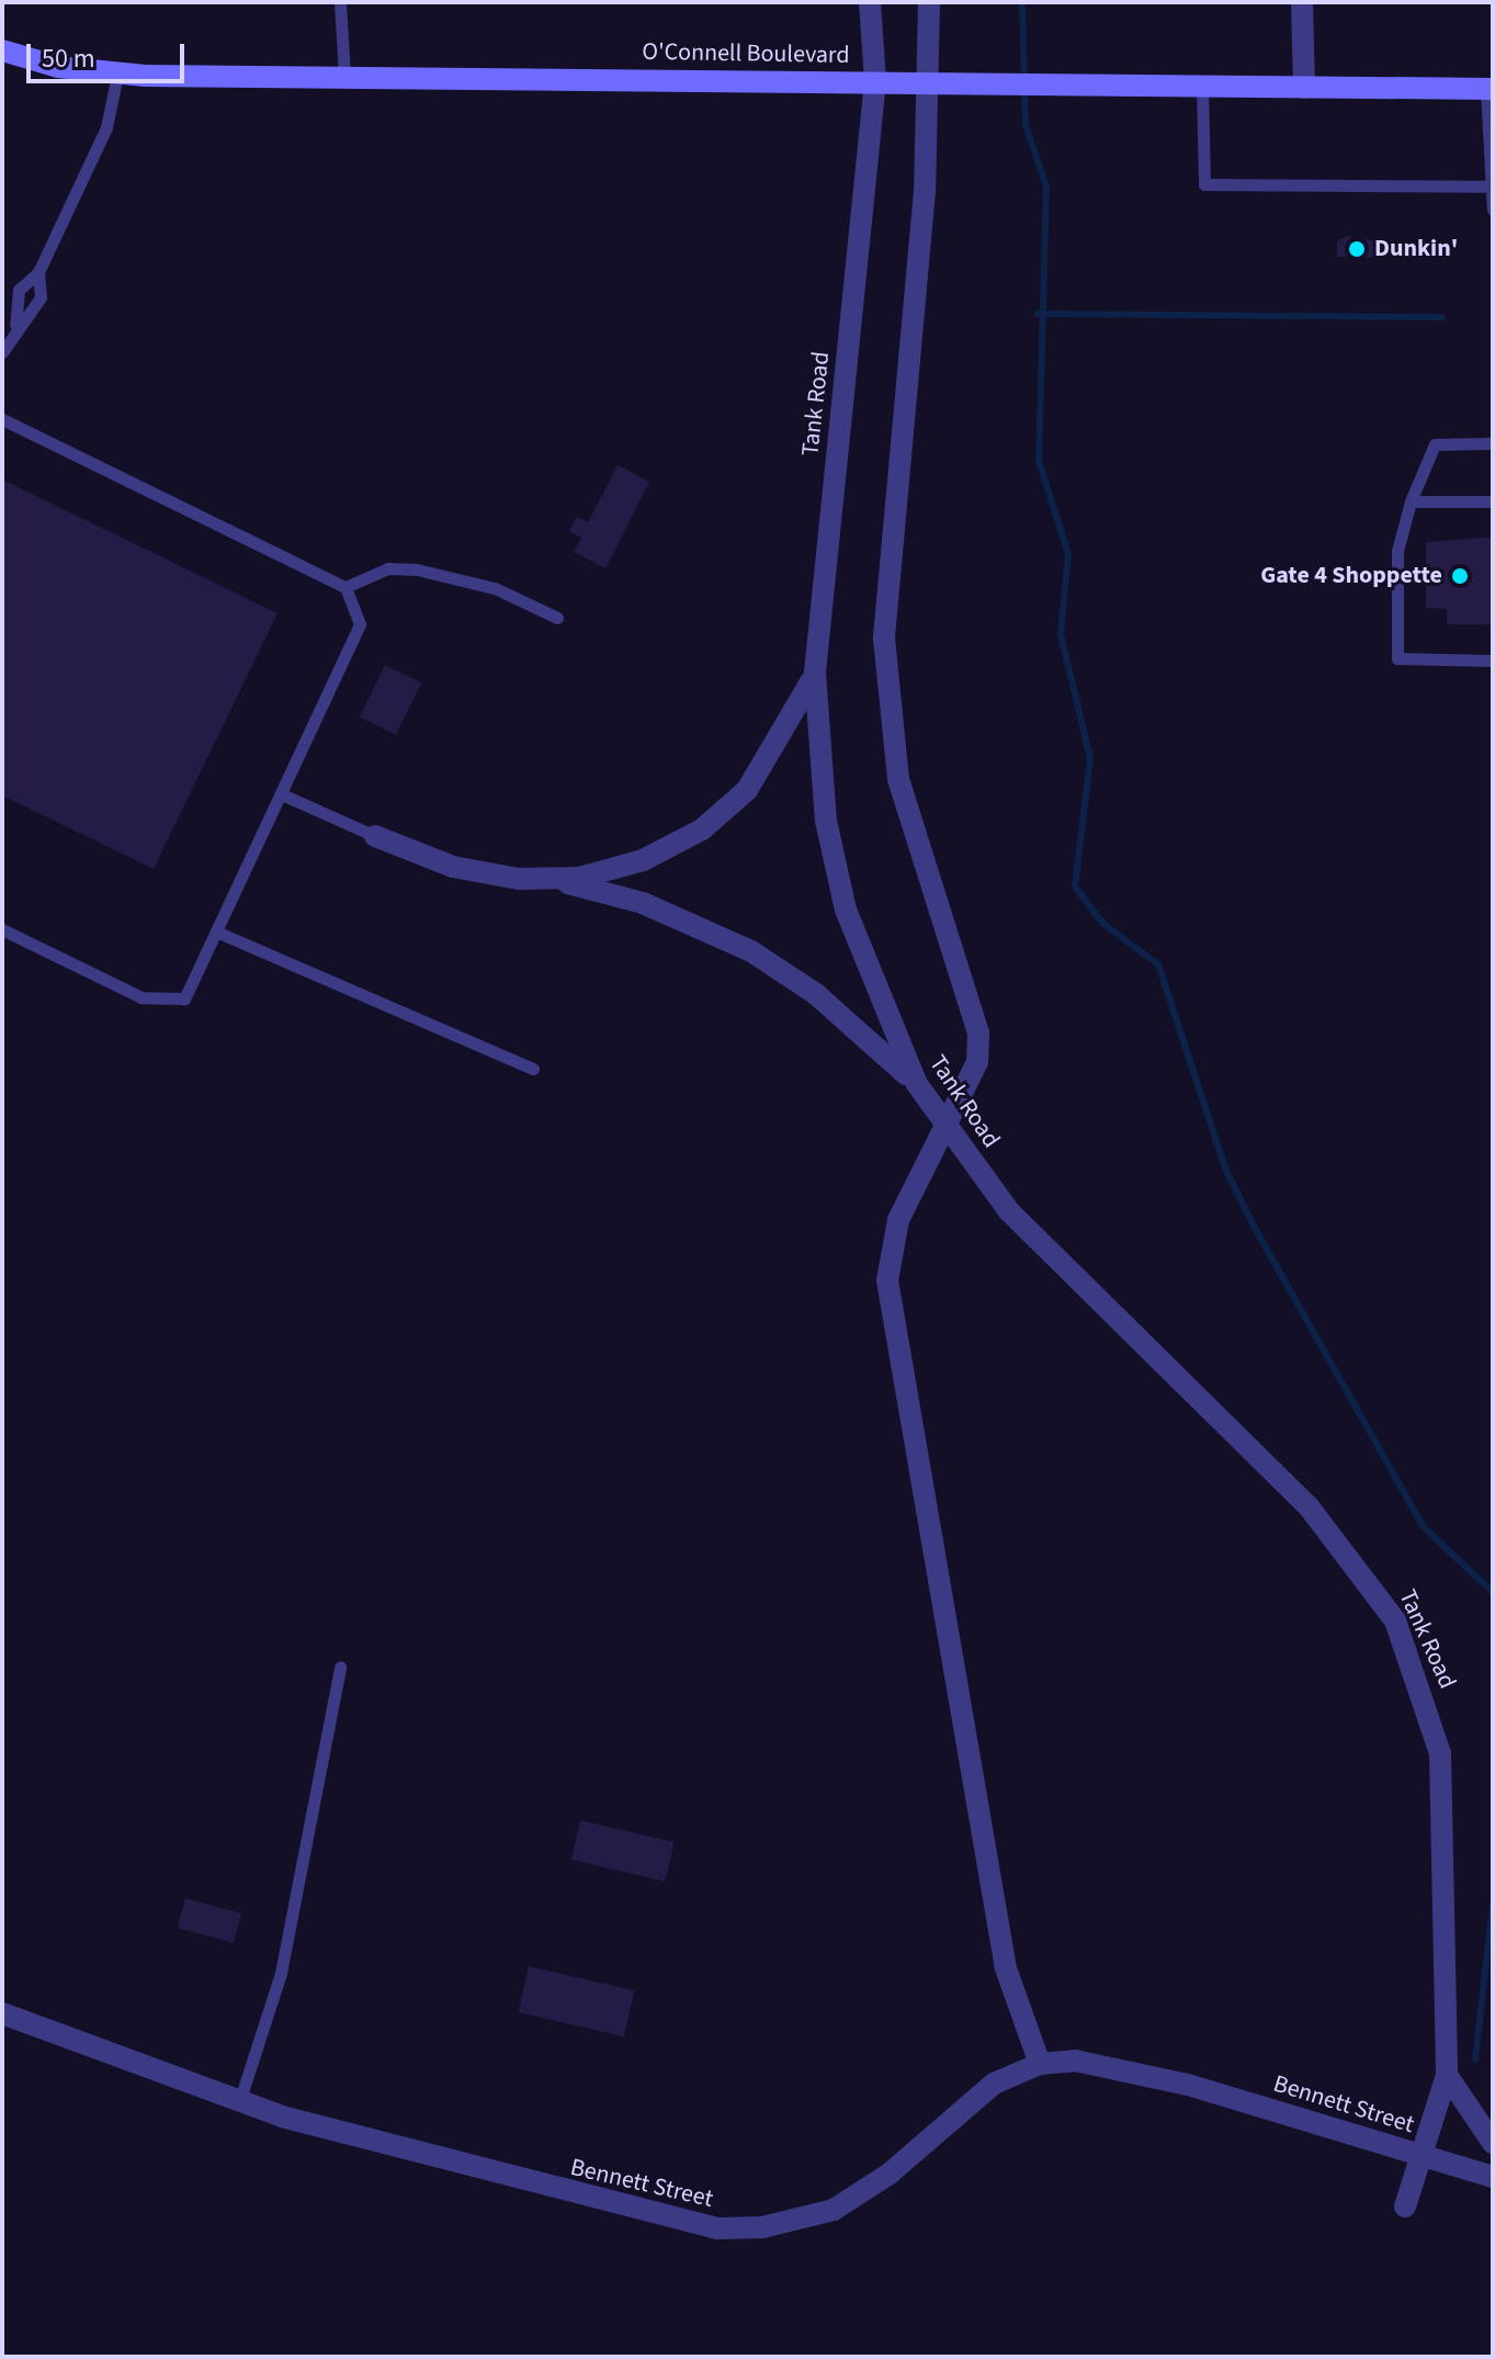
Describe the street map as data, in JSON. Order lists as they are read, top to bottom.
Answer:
{
  "streets": {
    "street": ["O'Connell Boulevard", "Tank Road", "Bennett Street"]
  },
  "crossings": [
    ["O'Connell Boulevard", "Tank Road"],
    ["Tank Road", "Bennett Street"]
  ],
  "places": ["Dunkin'", "Gate 4 Shoppette"],
  "scale_bar": "50 m"
}
